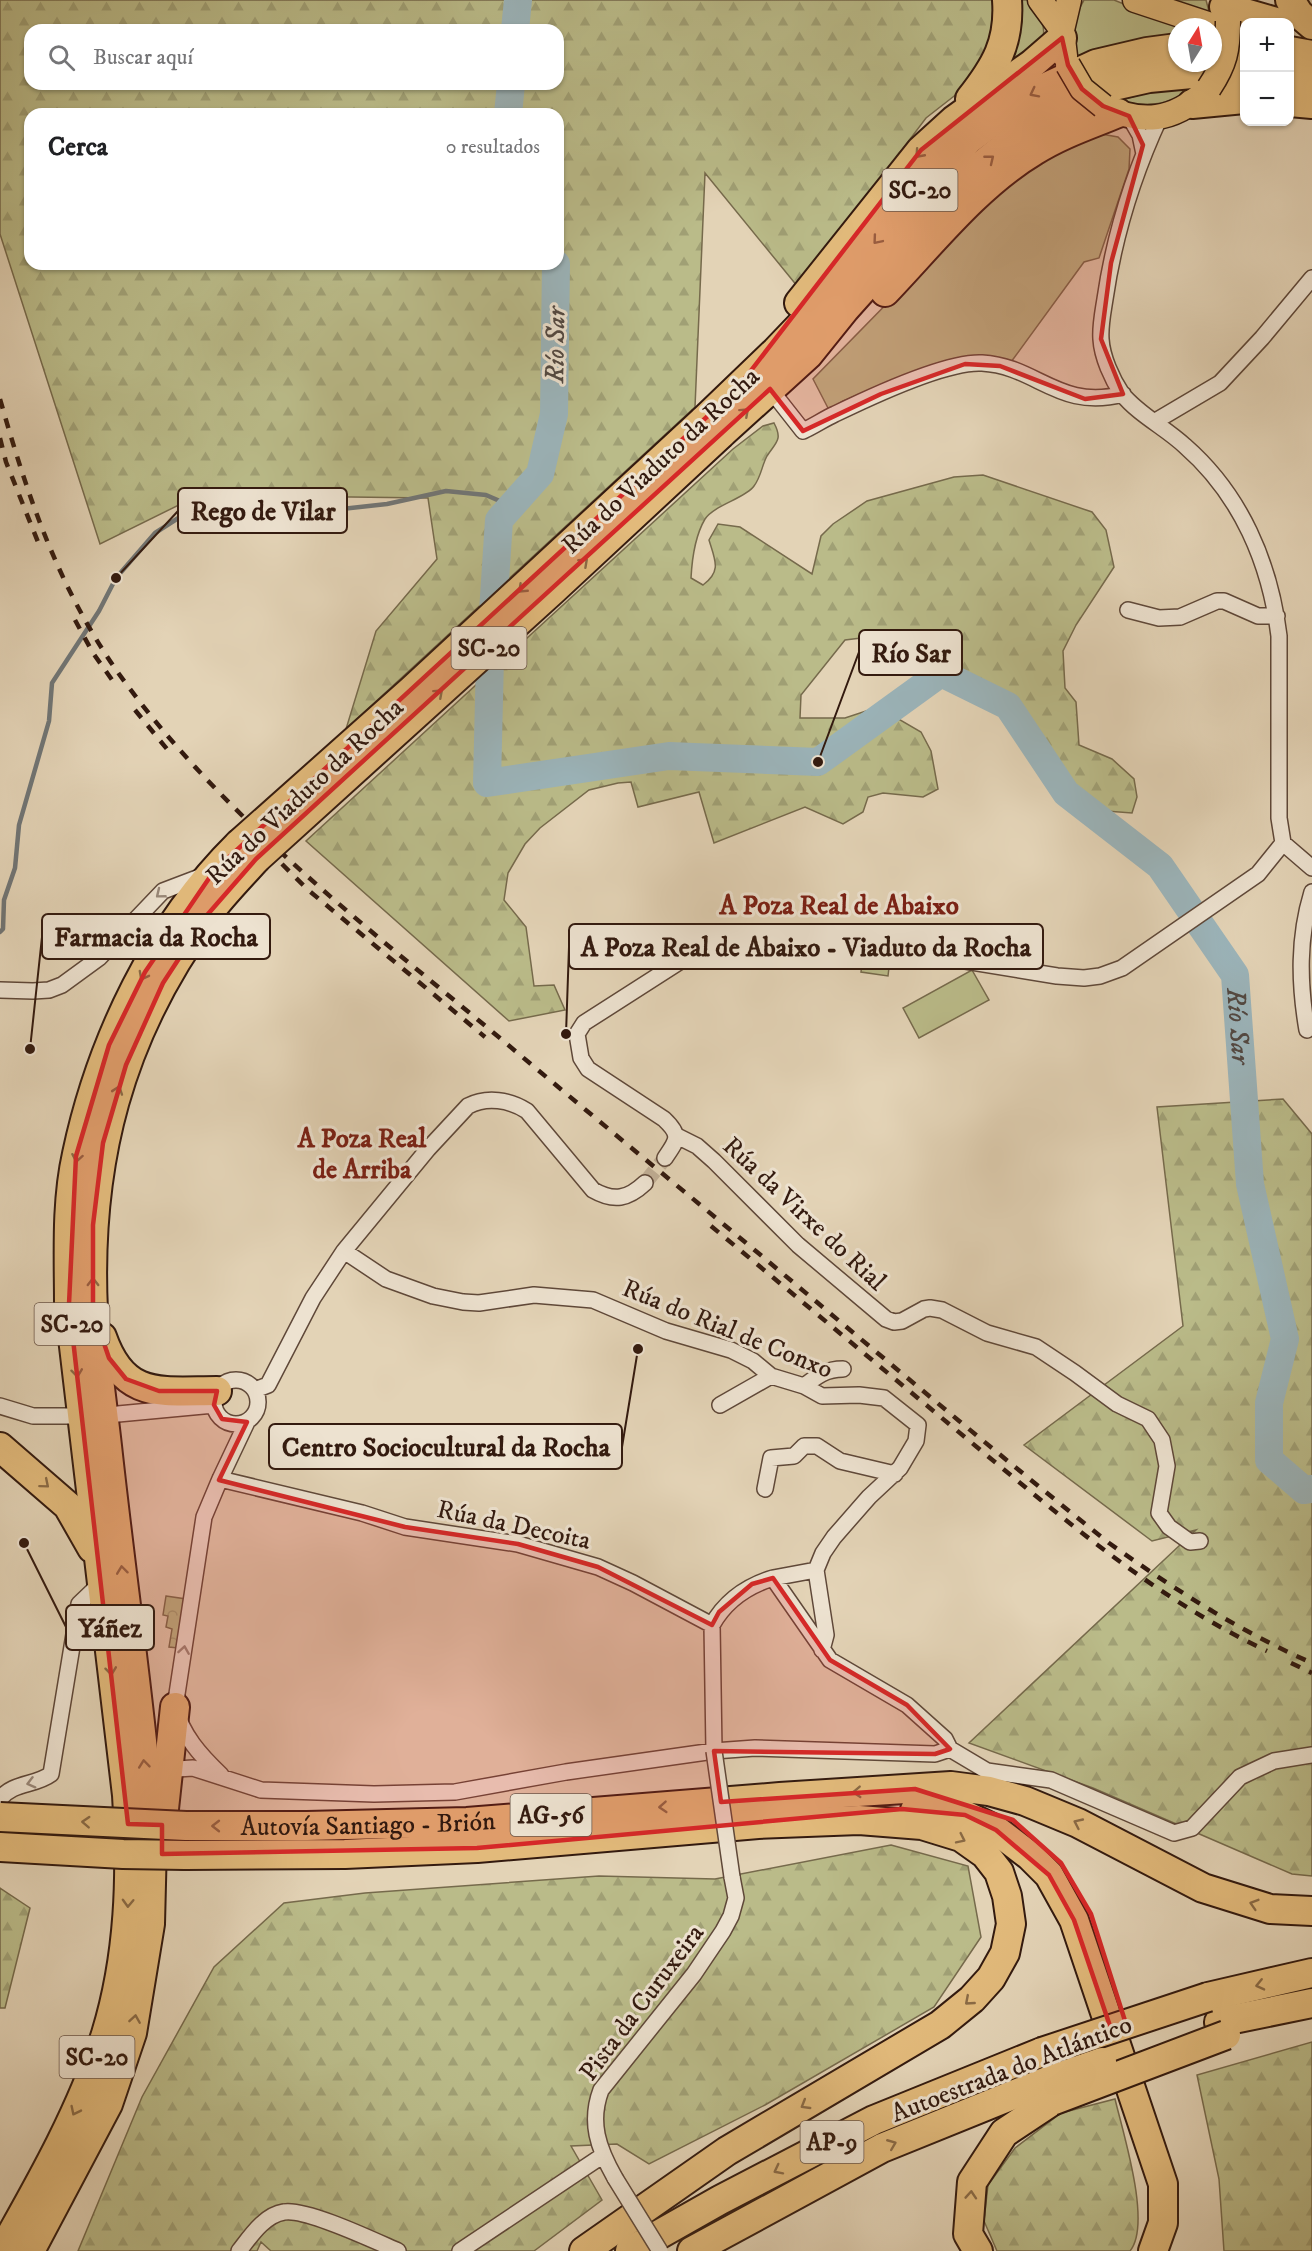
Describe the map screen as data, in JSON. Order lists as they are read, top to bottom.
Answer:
{
  "streets": {
    "highway": [
      "SC-20",
      "Rúa do Viaduto da Rocha",
      "AG-56",
      "Autovía Santiago - Brión",
      "Autoestrada do Atlántico",
      "AP-9"
    ],
    "street": [
      "Rúa da Virxe do Rial",
      "Rúa do Rial de Conxo",
      "Rúa da Decoita",
      "Pista da Curuxeira"
    ]
  },
  "crossings": [
    ["SC-20", "Rúa do Viaduto da Rocha"],
    ["Rúa da Decoita", "Pista da Curuxeira"]
  ],
  "districts": ["A Poza Real de Abaixo", "A Poza Real de Arriba"],
  "water": ["Río Sar"],
  "places": [
    "Rego de Vilar",
    "Río Sar",
    "A Poza Real de Abaixo - Viaduto da Rocha",
    "Farmacia da Rocha",
    "Centro Sociocultural da Rocha",
    "Yáñez"
  ],
  "north": "top",
  "page": {
    "map_buttons": ["+", "−"],
    "search": "Buscar aquí",
    "heading": ["Cerca", "0 resultados"]
  }
}
